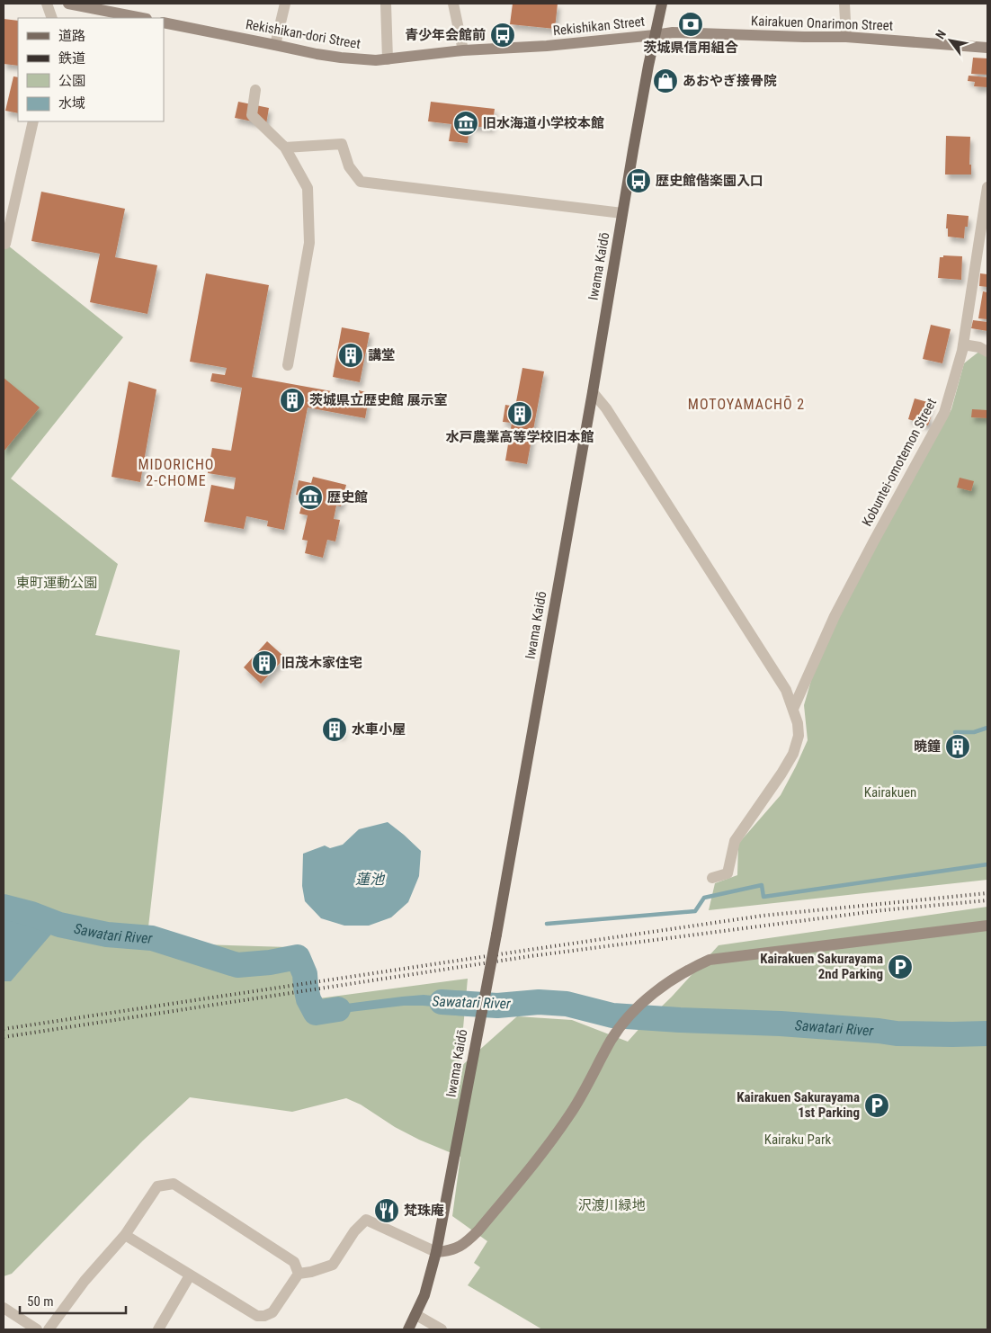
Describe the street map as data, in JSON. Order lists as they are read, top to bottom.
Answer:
{
  "streets": {
    "main road": ["Iwama Kaidō"],
    "street": [
      "Kairakuen Onarimon Street",
      "Rekishikan Street",
      "Rekishikan-dori Street",
      "Kobuntei-omotemon Street"
    ]
  },
  "crossings": [
    ["Kairakuen Onarimon Street", "Rekishikan Street"],
    ["Kairakuen Onarimon Street", "Iwama Kaidō"],
    ["Rekishikan Street", "Rekishikan-dori Street"],
    ["Rekishikan Street", "Iwama Kaidō"]
  ],
  "districts": ["MOTOYAMACHŌ 2", "MIDORICHO 2-CHOME"],
  "water": ["蓮池", "Sawatari River"],
  "parks": [
    "東町運動公園",
    "Kairakuen",
    "Kairaku Park",
    "沢渡川緑地"
  ],
  "places": {
    "bank": ["茨城県信用組合"],
    "bus stop": ["青少年会館前", "歴史館偕楽園入口"],
    "shop": ["あおやぎ接骨院"],
    "museum": ["旧水海道小学校本館", "歴史館"],
    "building": [
      "講堂",
      "茨城県立歴史館 展示室",
      "水戸農業高等学校旧本館",
      "旧茂木家住宅",
      "水車小屋",
      "暁鐘"
    ],
    "parking": ["Kairakuen Sakurayama 2nd Parking", "Kairakuen Sakurayama 1st Parking"],
    "restaurant": ["梵珠庵"]
  },
  "legend": [
    "道路",
    "鉄道",
    "公園",
    "水域"
  ],
  "scale_bar": "50 m",
  "north": "top left"
}
